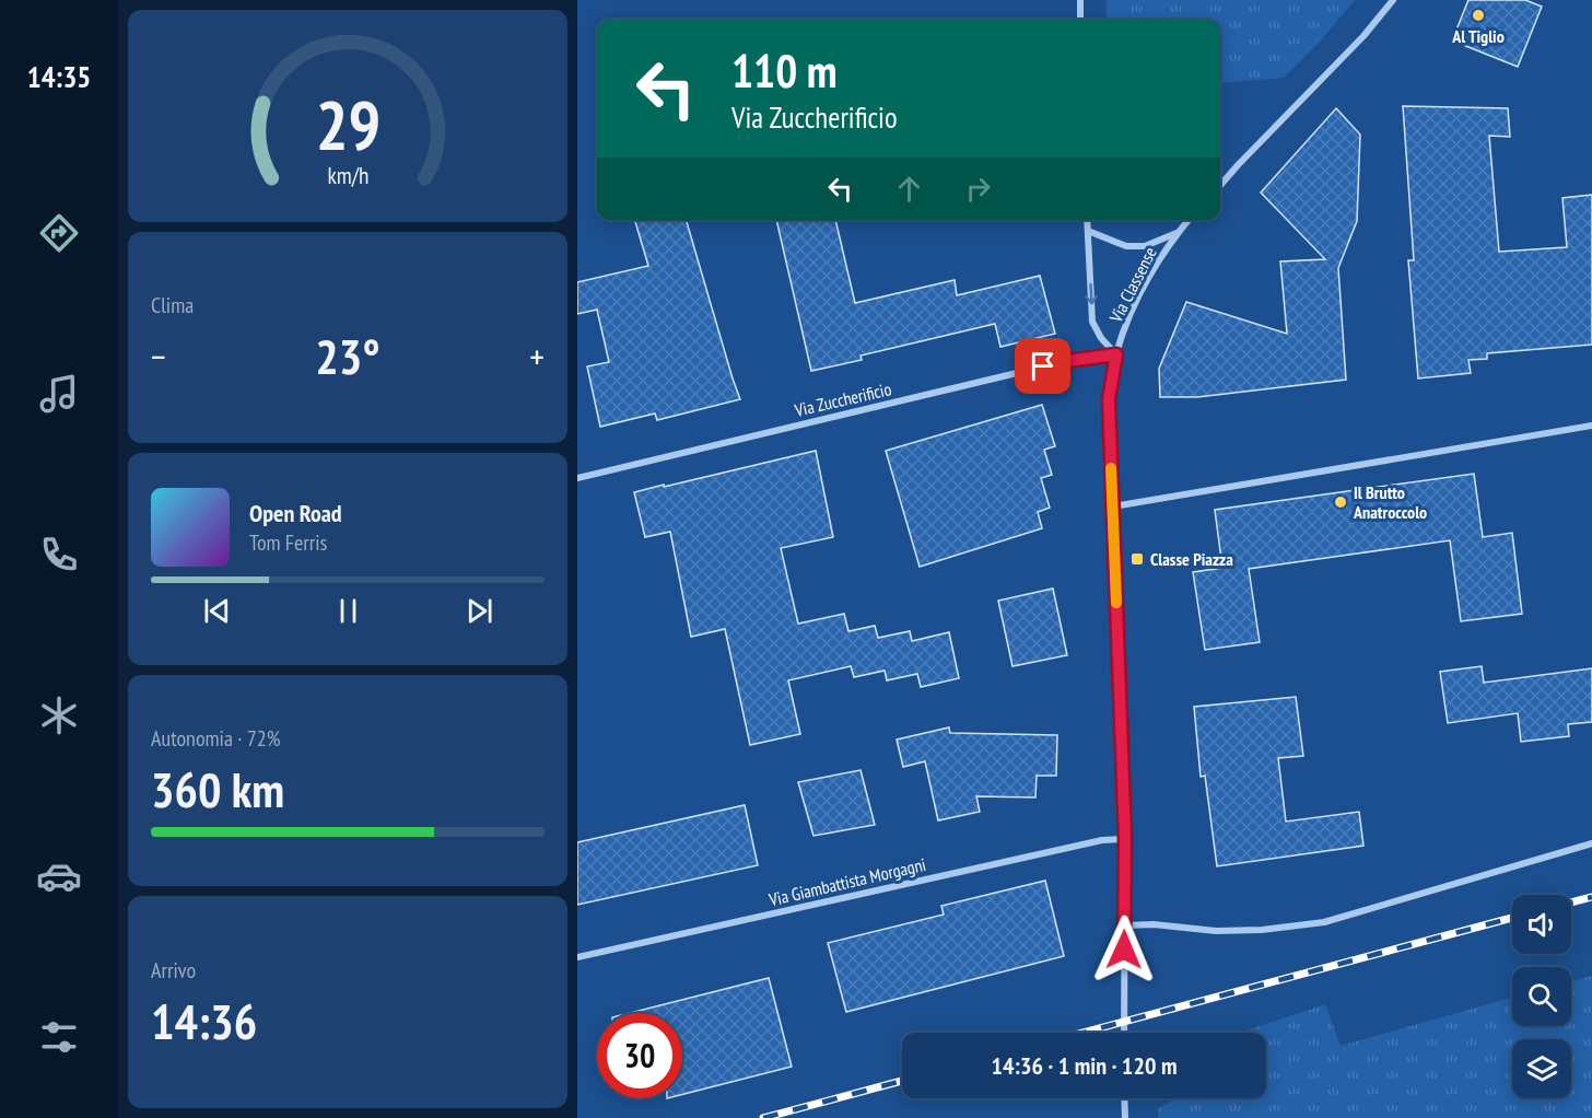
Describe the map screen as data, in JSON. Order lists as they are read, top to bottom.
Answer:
{
  "streets": {
    "street": ["Via Classense", "Via Zuccherificio", "Via Giambattista Morgagni"]
  },
  "crossings": [
    ["Via Classense", "Via Zuccherificio"],
    ["Via Classense", "Via Giambattista Morgagni"]
  ],
  "places": {
    "other": ["Al Tiglio", "Il Brutto Anatroccolo"],
    "transit": ["Classe Piazza"]
  },
  "page": {
    "tabs": "14:35",
    "turn": ["110 m", "Via Zuccherificio"],
    "tile": [
      "Clima",
      ["Autonomia · 72%", "360 km"],
      ["Arrivo", "14:36"]
    ],
    "heat": ["−", "23°", "+"],
    "song": ["Open Road", "Tom Ferris"],
    "limit": "30",
    "trip": "14:36 · 1 min · 120 m",
    "gauge": ["29", "km/h"]
  }
}
